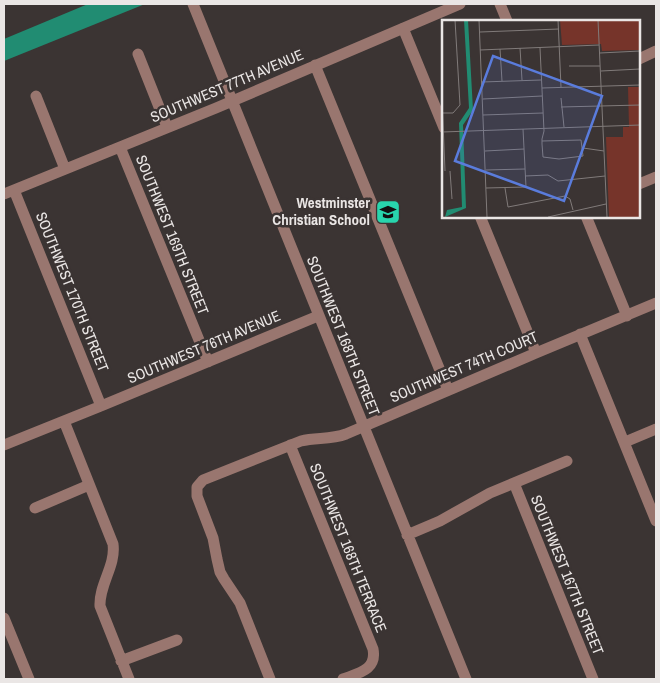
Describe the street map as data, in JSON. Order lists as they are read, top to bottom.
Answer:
{
  "streets": {
    "street": [
      "SOUTHWEST 77TH AVENUE",
      "SOUTHWEST 169TH STREET",
      "SOUTHWEST 170TH STREET",
      "SOUTHWEST 168TH STREET",
      "SOUTHWEST 76TH AVENUE",
      "SOUTHWEST 74TH COURT",
      "SOUTHWEST 168TH TERRACE",
      "SOUTHWEST 167TH STREET"
    ]
  },
  "crossings": [
    ["SOUTHWEST 77TH AVENUE", "SOUTHWEST 169TH STREET"],
    ["SOUTHWEST 77TH AVENUE", "SOUTHWEST 170TH STREET"],
    ["SOUTHWEST 77TH AVENUE", "SOUTHWEST 168TH STREET"],
    ["SOUTHWEST 169TH STREET", "SOUTHWEST 76TH AVENUE"],
    ["SOUTHWEST 170TH STREET", "SOUTHWEST 76TH AVENUE"],
    ["SOUTHWEST 168TH STREET", "SOUTHWEST 76TH AVENUE"],
    ["SOUTHWEST 168TH STREET", "SOUTHWEST 74TH COURT"],
    ["SOUTHWEST 74TH COURT", "SOUTHWEST 168TH TERRACE"]
  ],
  "places": {
    "school or university": ["Westminster Christian School"]
  }
}
